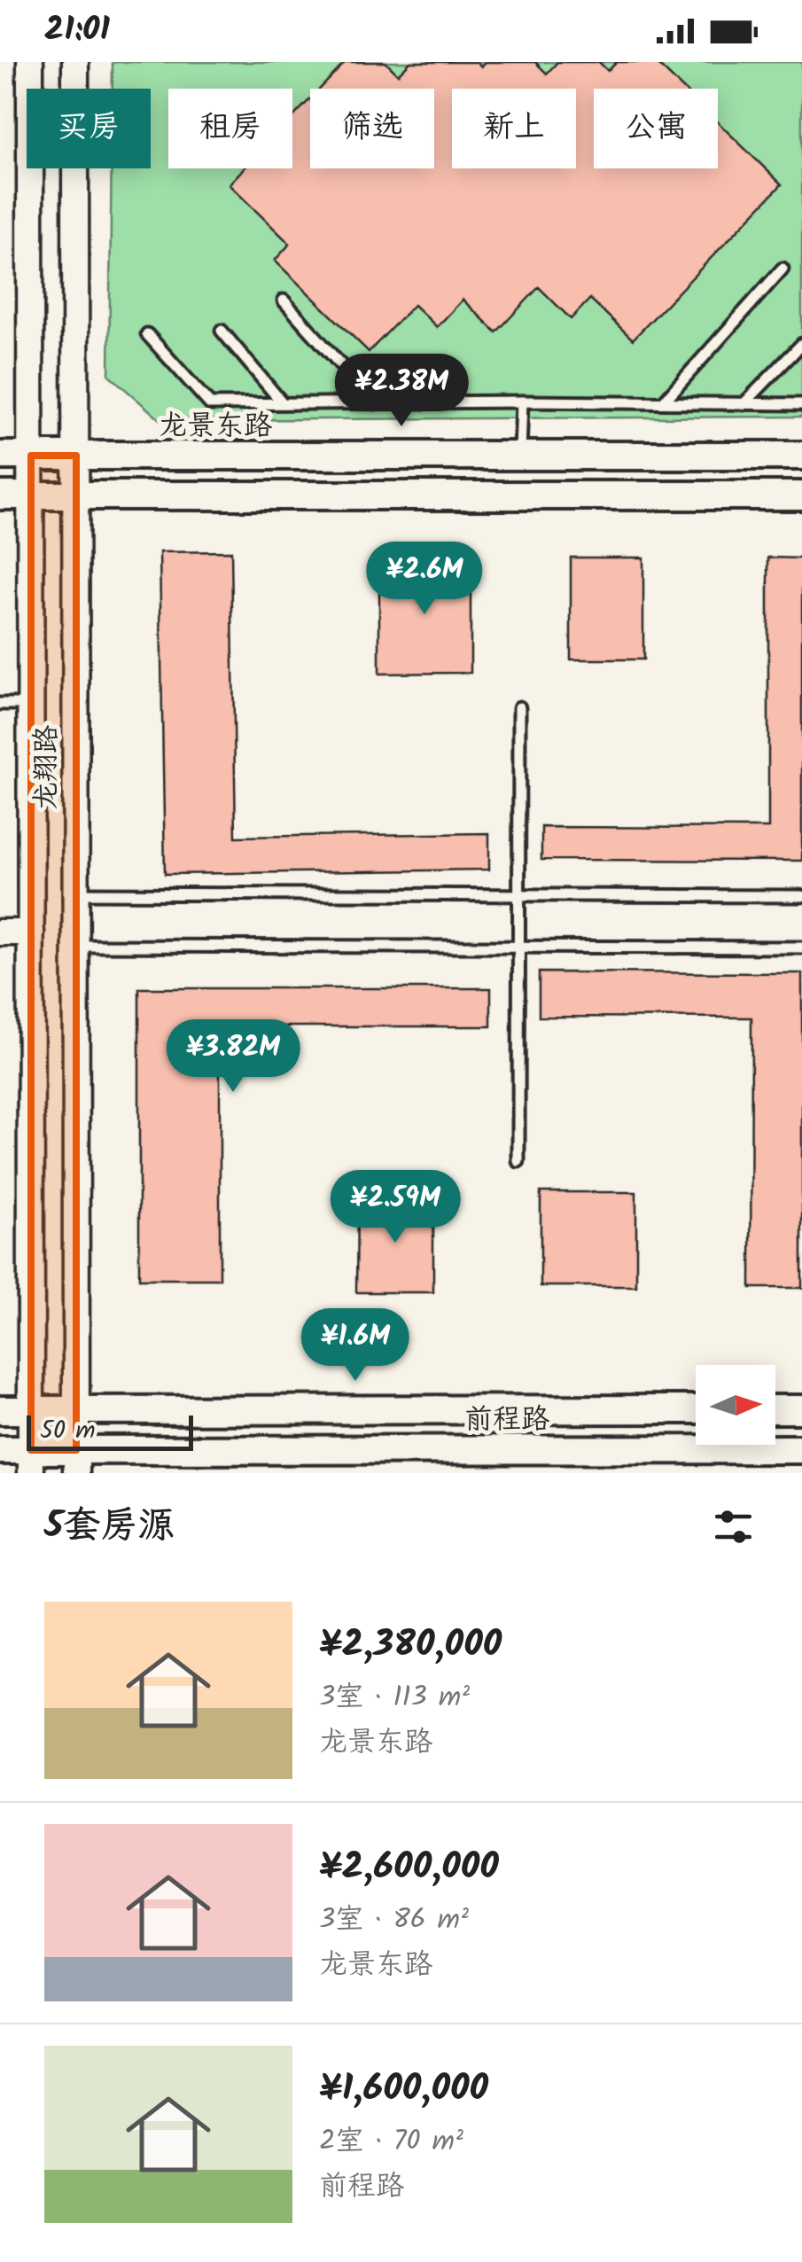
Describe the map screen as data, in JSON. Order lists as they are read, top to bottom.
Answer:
{
  "streets": {
    "main road": ["龙景东路", "前程路"],
    "street": ["龙翔路"]
  },
  "crossings": [
    ["龙景东路", "龙翔路"],
    ["龙翔路", "前程路"]
  ],
  "scale_bar": "50 m",
  "north": "right",
  "page": {
    "status": "21:01",
    "chip": [
      "买房",
      "租房",
      "筛选",
      "新上",
      "公寓"
    ],
    "price": [
      "¥2.38M",
      "¥2.6M",
      "¥3.82M",
      "¥2.59M",
      "¥1.6M"
    ],
    "scale": "50 m",
    "heading": "5套房源",
    "list": [
      {
        "name": "¥2,380,000",
        "note": "3室 · 113 m² · 龙景东路"
      },
      {
        "name": "¥2,600,000",
        "note": "3室 · 86 m² · 龙景东路"
      },
      {
        "name": "¥1,600,000",
        "note": "2室 · 70 m² · 前程路"
      }
    ]
  }
}
